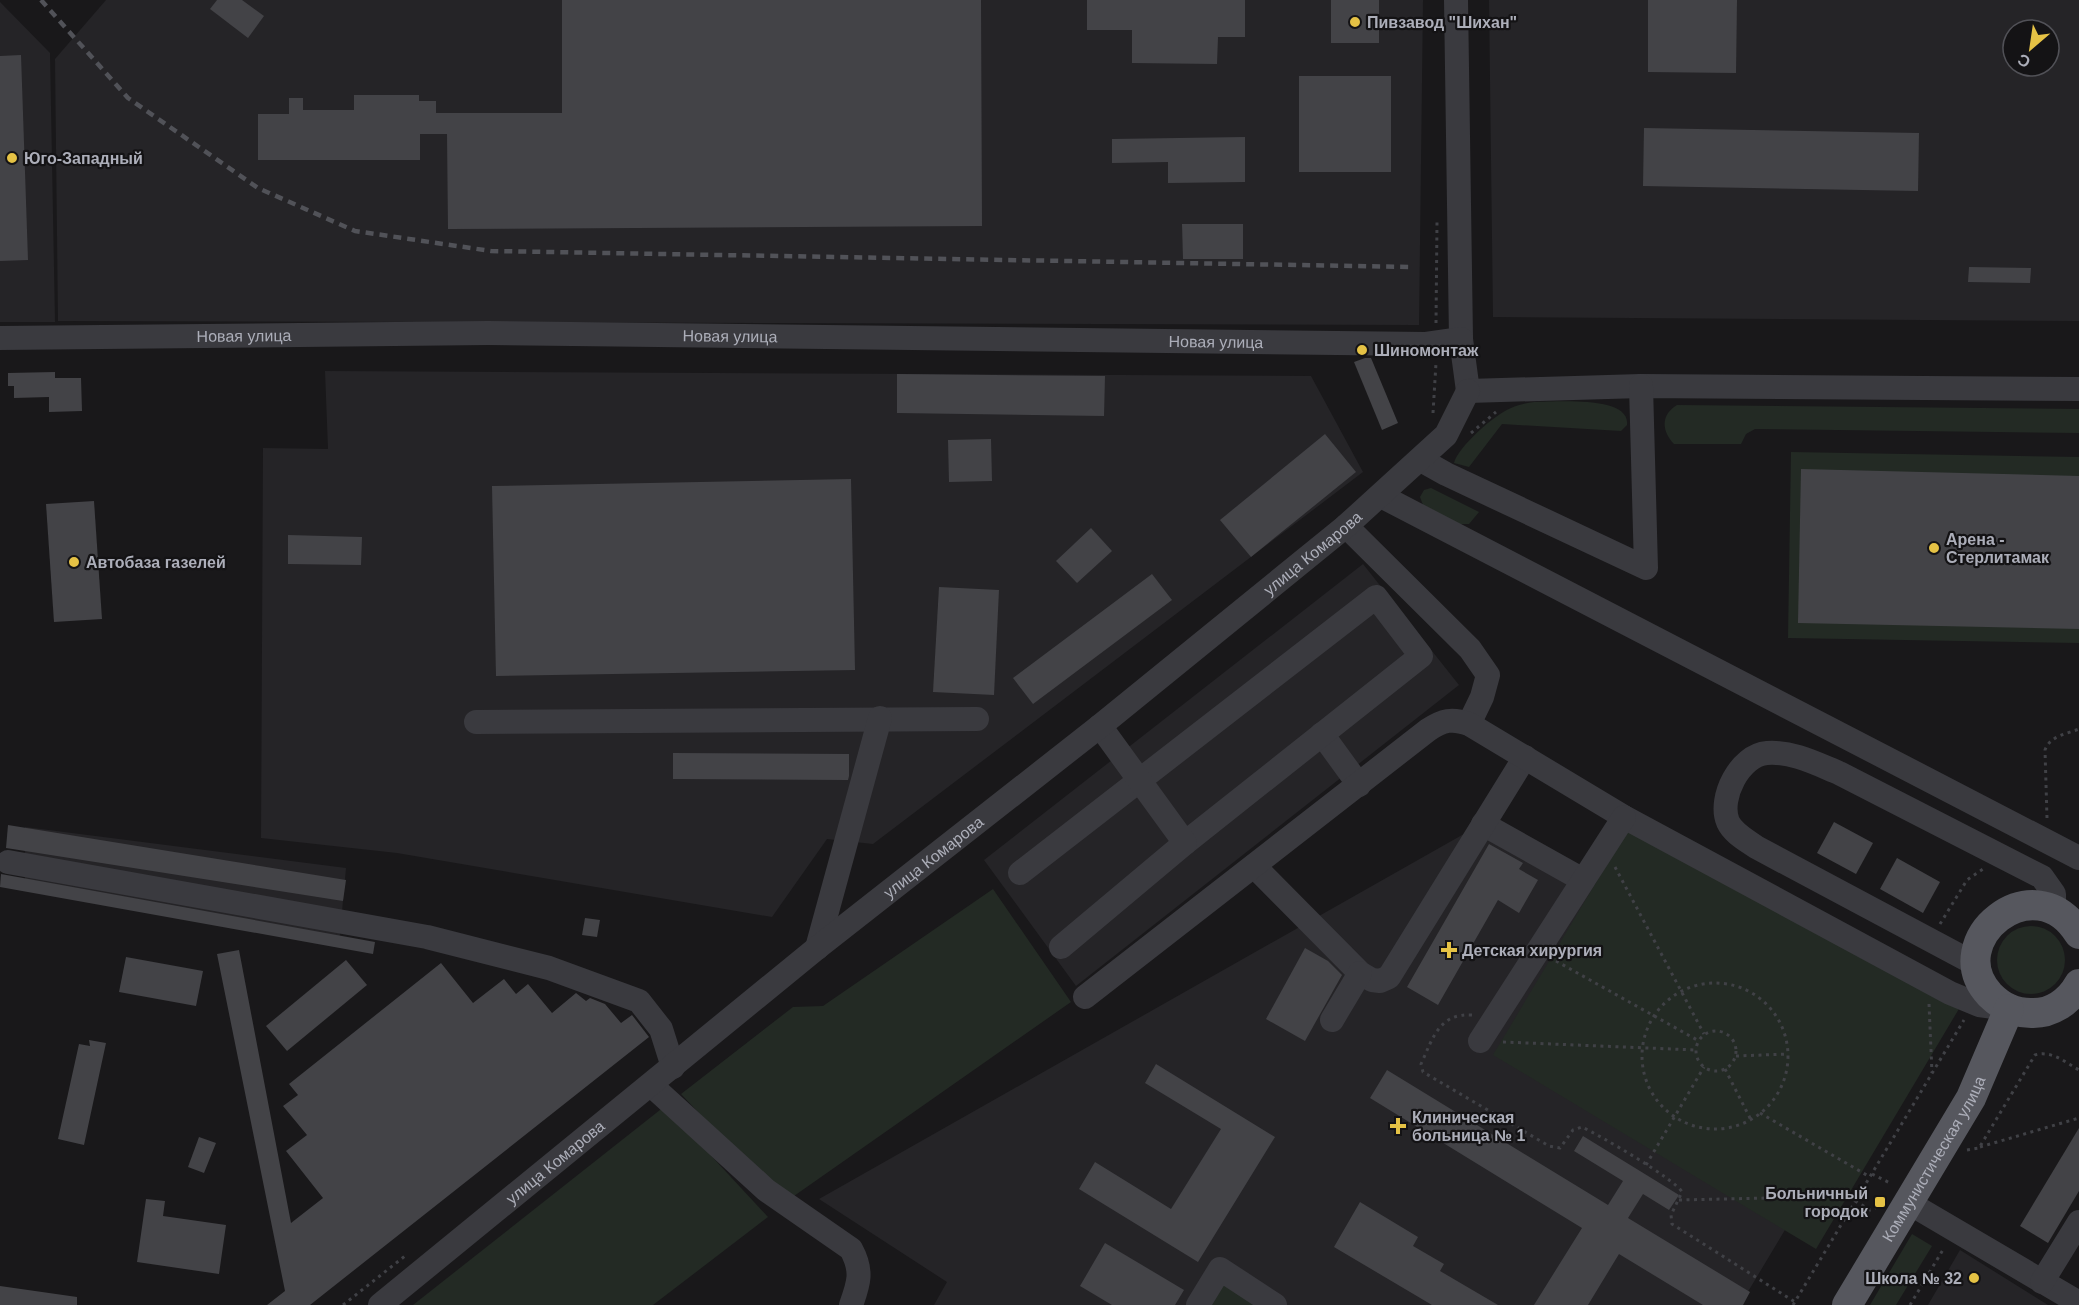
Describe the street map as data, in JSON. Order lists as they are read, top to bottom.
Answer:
{
  "streets": {
    "main road": ["Коммунистическая улица"],
    "street": ["Новая улица", "улица Комарова"]
  },
  "places": {
    "other": [
      "Пивзавод \"Шихан\"",
      "Юго-Западный",
      "Шиномонтаж",
      "Арена - Стерлитамак",
      "Автобаза газелей",
      "Школа № 32"
    ],
    "health": ["Детская хирургия", "Клиническая больница № 1"],
    "transit": ["Больничный городок"]
  },
  "north": "bottom left"
}
